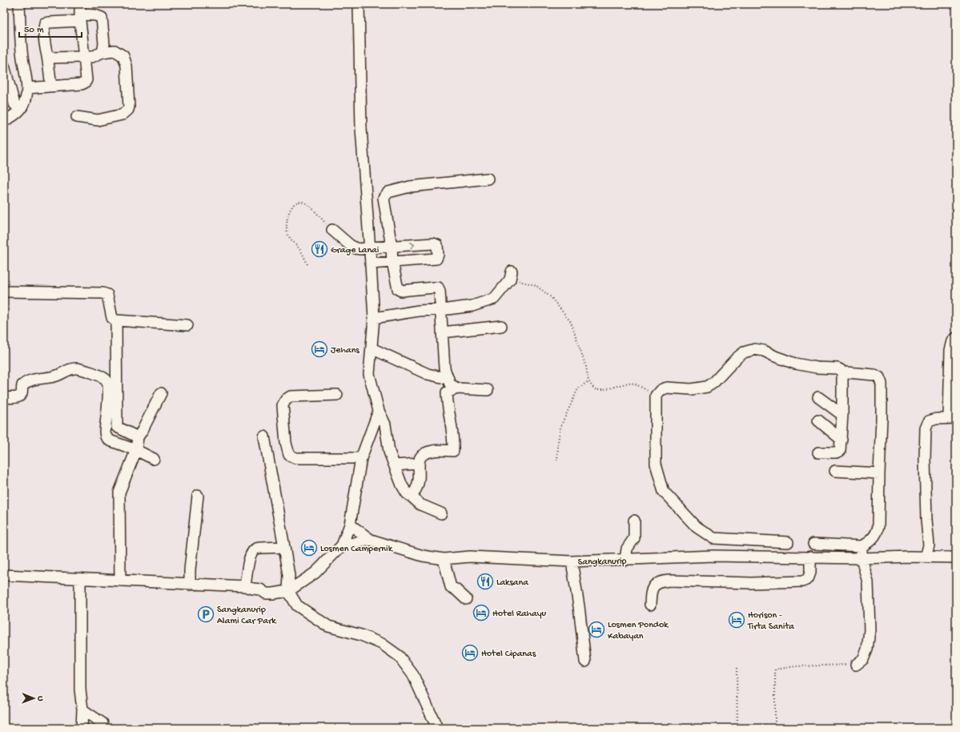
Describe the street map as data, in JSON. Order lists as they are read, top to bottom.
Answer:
{
  "streets": {
    "street": ["Sangkanurip"]
  },
  "places": {
    "restaurant": ["Grage Lanai", "Laksana"],
    "hotel": [
      "Jehans",
      "Losmen Campernik",
      "Hotel Rahayu",
      "Horison - Tirta Sanita",
      "Losmen Pondok Kabayan",
      "Hotel Cipanas"
    ],
    "parking": ["Sangkanurip Alami Car Park"]
  },
  "scale_bar": "50 m",
  "north": "right"
}
